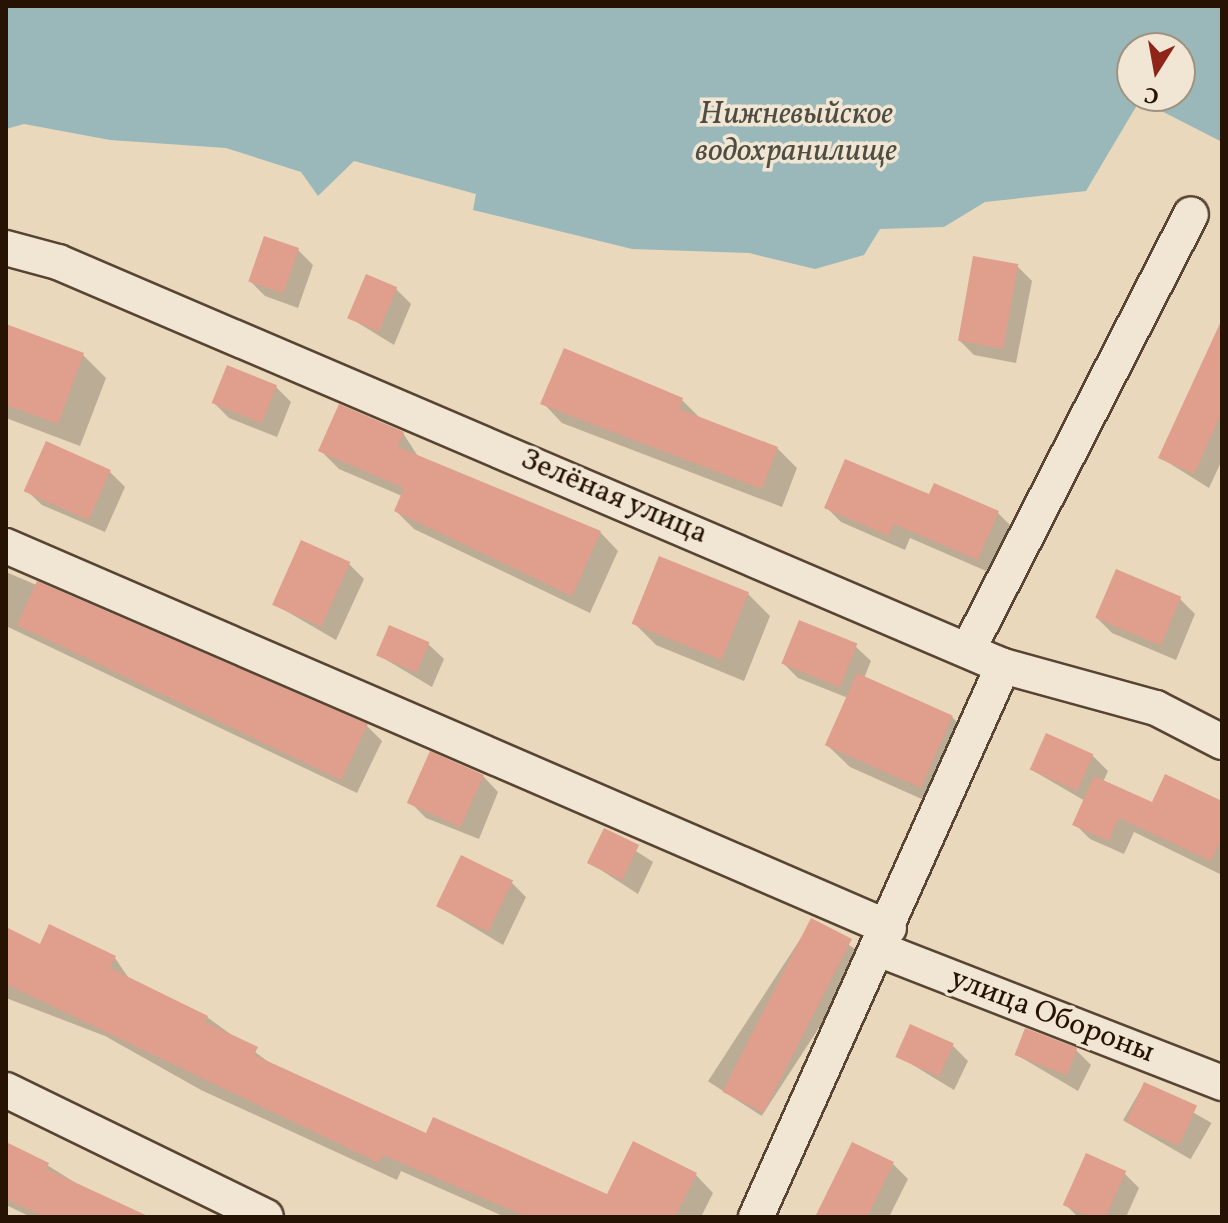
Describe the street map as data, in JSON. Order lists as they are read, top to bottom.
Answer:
{
  "streets": {
    "street": ["Зелёная улица", "улица Обороны"]
  },
  "water": ["Нижневыйское водохранилище"],
  "north": "bottom"
}
